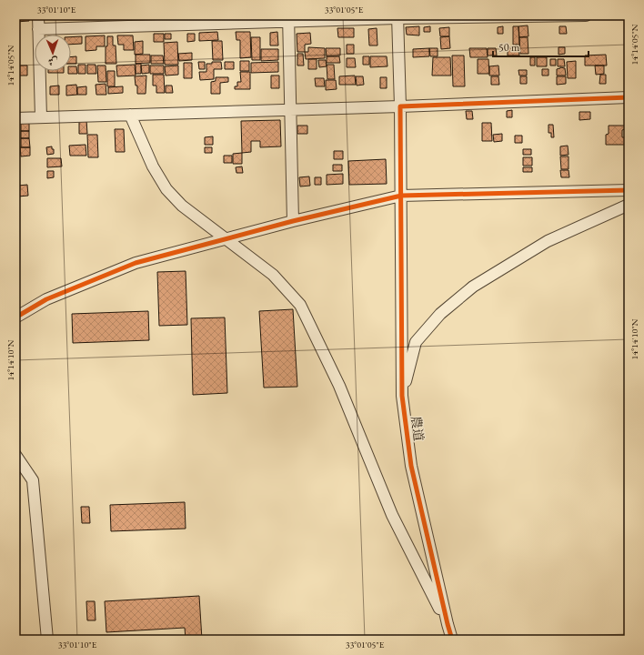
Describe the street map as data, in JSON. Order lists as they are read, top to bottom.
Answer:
{
  "streets": {
    "street": ["農道"]
  },
  "scale_bar": "50 m",
  "north": "bottom",
  "coordinates": [
    "33°01'10\"E",
    "33°01'05\"E",
    "14°14'05\"N",
    "14°14'10\"N"
  ]
}
